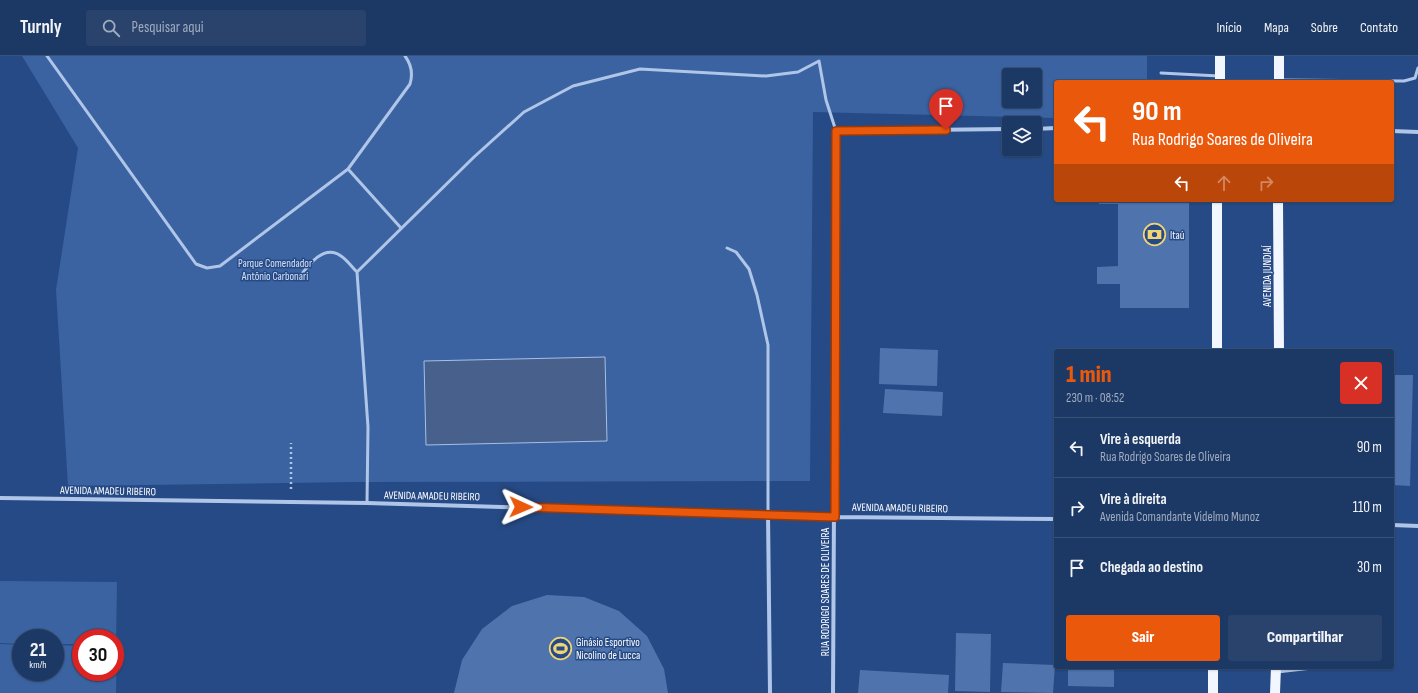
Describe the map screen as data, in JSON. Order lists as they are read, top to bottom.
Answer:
{
  "streets": {
    "main road": ["AVENIDA JUNDIAÍ"],
    "street": ["AVENIDA AMADEU RIBEIRO", "RUA RODRIGO SOARES DE OLIVEIRA"]
  },
  "crossings": [
    ["AVENIDA AMADEU RIBEIRO", "RUA RODRIGO SOARES DE OLIVEIRA"]
  ],
  "parks": ["Parque Comendador Antônio Carbonari"],
  "places": {
    "bank": ["Itaú"],
    "sports": ["Ginásio Esportivo Nicolino de Lucca"]
  },
  "page": {
    "header": "Turnly",
    "search": "Pesquisar aqui",
    "nav": [
      "Início",
      "Mapa",
      "Sobre",
      "Contato"
    ],
    "turn": ["90 m", "Rua Rodrigo Soares de Oliveira"],
    "heading": ["1 min", "230 m · 08:52"],
    "list": [
      {
        "name": "Vire à esquerda",
        "note": "Rua Rodrigo Soares de Oliveira",
        "value": "90 m"
      },
      {
        "name": "Vire à direita",
        "note": "Avenida Comandante Videlmo Munoz",
        "value": "110 m"
      },
      {
        "name": "Chegada ao destino",
        "value": "30 m"
      }
    ],
    "buttons": ["Sair", "Compartilhar"],
    "speed": "21 km/h",
    "limit": "30"
  }
}
